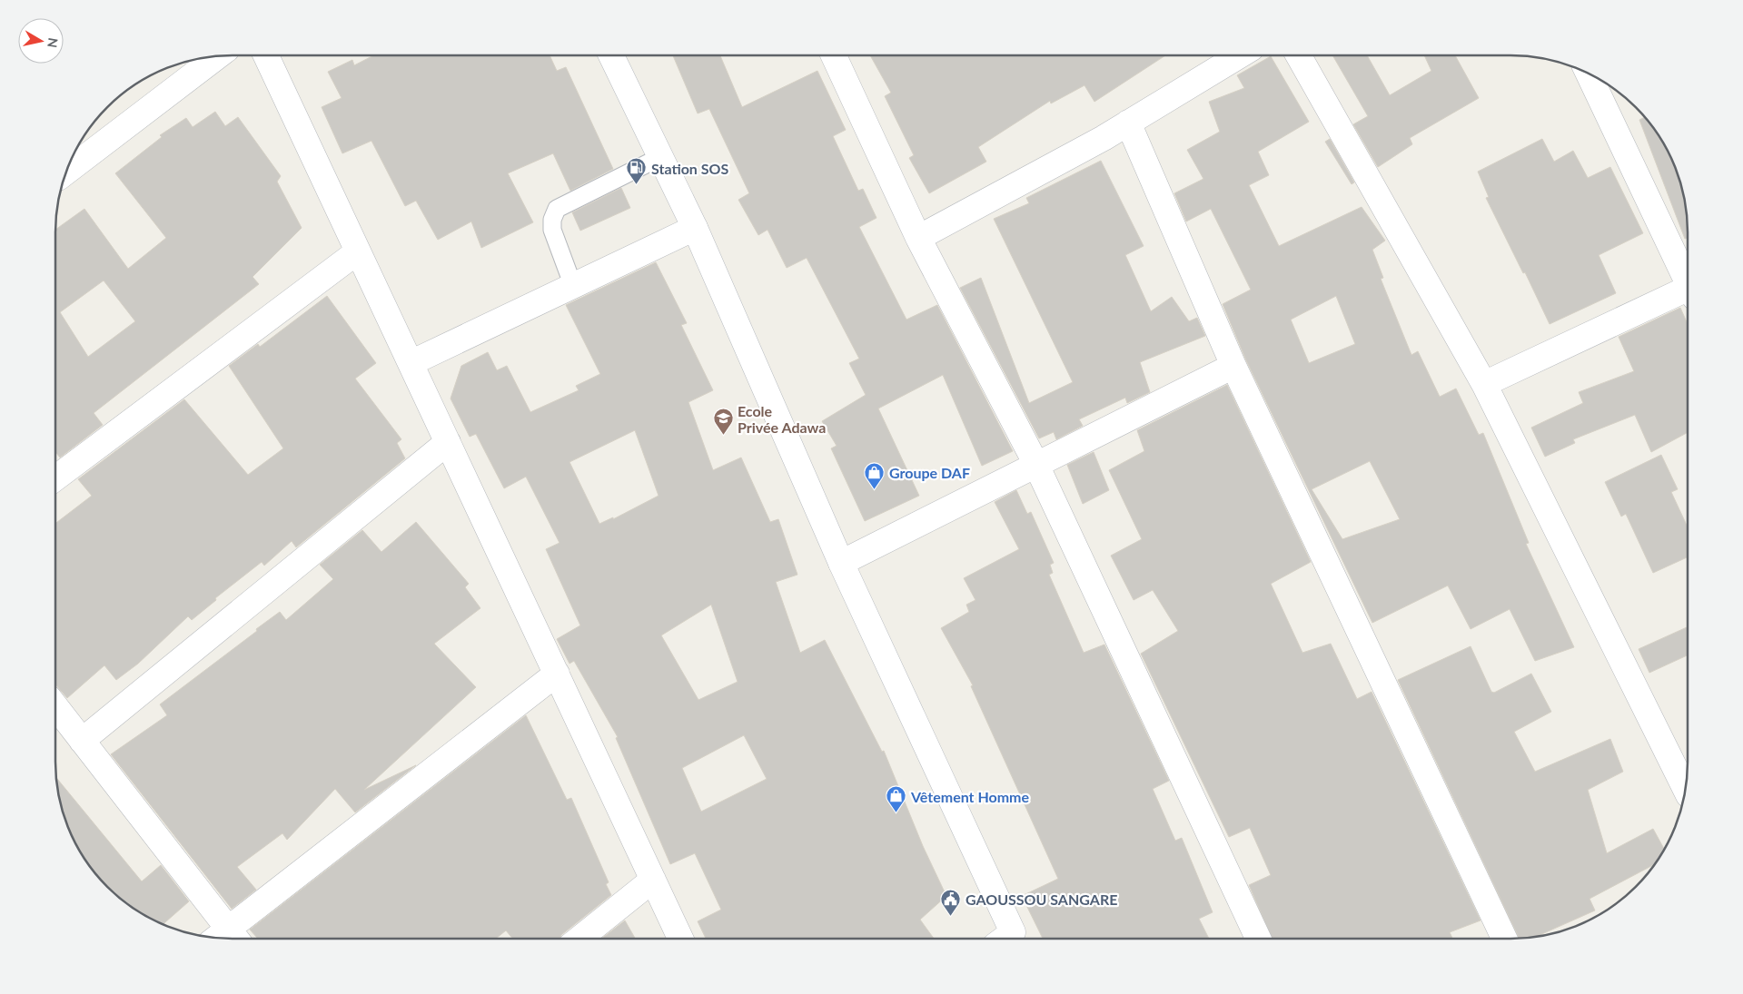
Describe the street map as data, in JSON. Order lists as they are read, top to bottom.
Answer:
{
  "places": {
    "fuel station": ["Station SOS"],
    "school or university": ["Ecole Privée Adawa"],
    "shop": ["Groupe DAF", "Vêtement Homme"],
    "public building": ["GAOUSSOU SANGARE"]
  },
  "north": "right"
}
